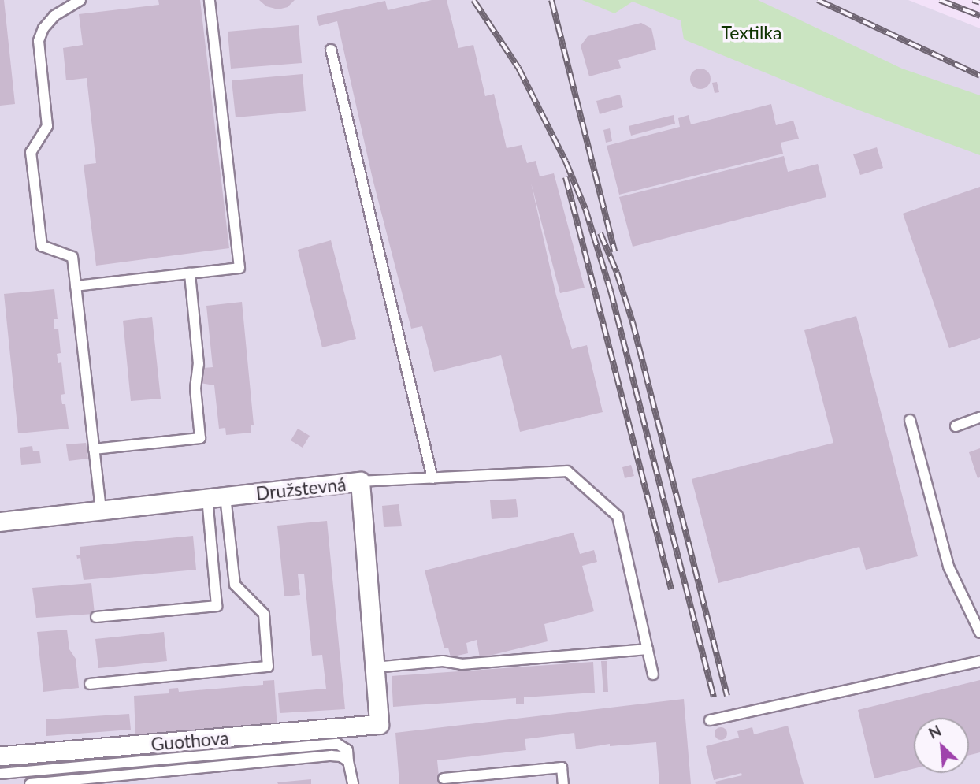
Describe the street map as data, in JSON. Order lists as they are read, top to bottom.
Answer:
{
  "streets": {
    "street": ["Družstevná", "Guothova"]
  },
  "crossings": [
    ["Družstevná", "Guothova"]
  ],
  "parks": ["Textilka"],
  "north": "top left"
}
